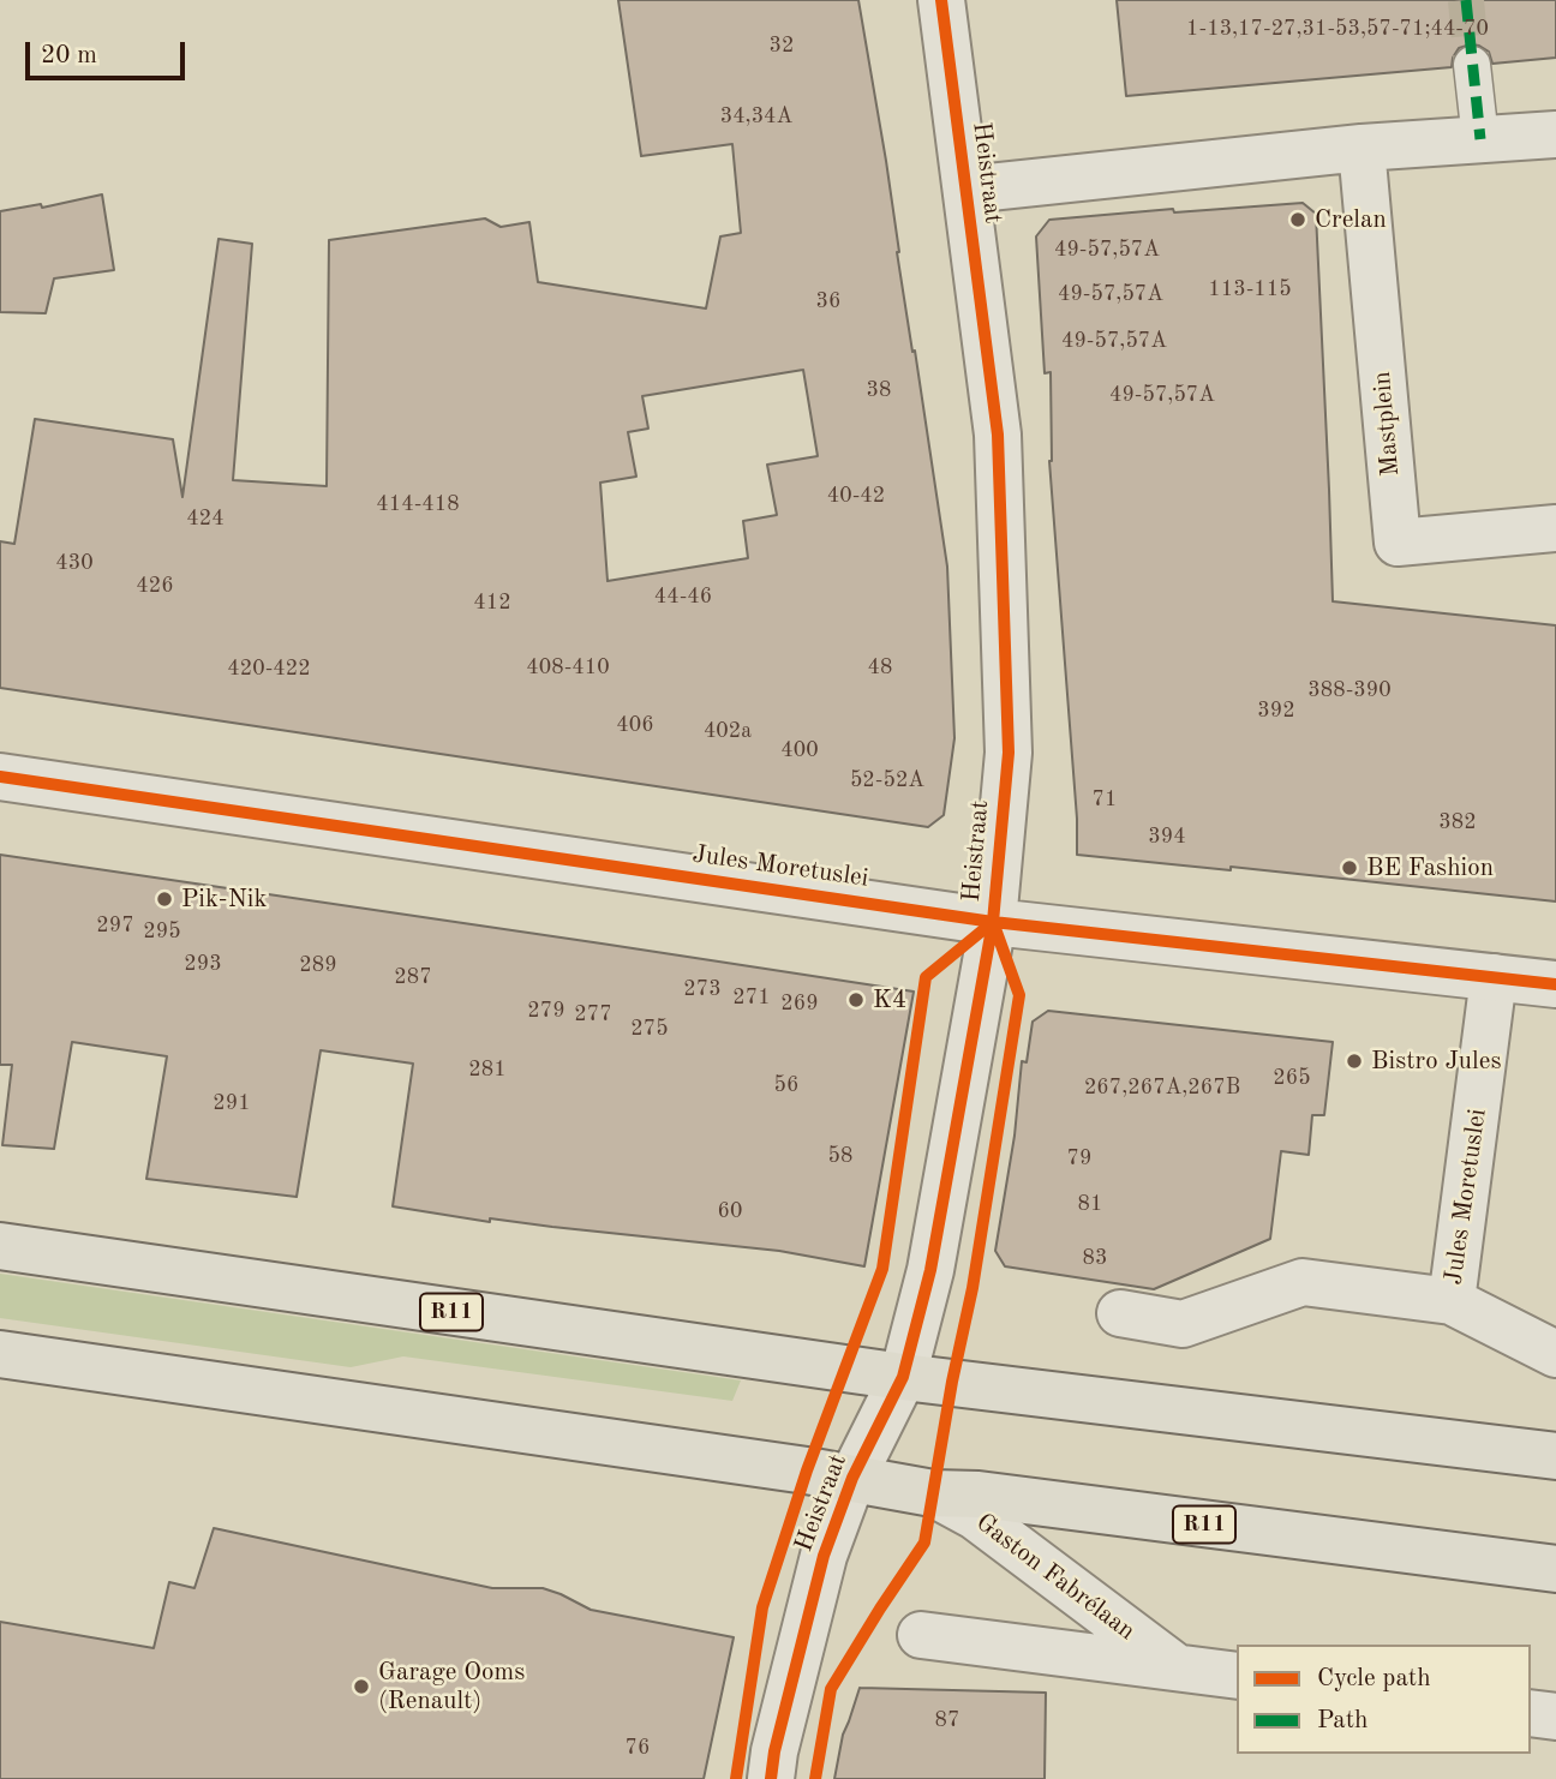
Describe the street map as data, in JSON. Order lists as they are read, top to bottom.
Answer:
{
  "streets": {
    "highway": ["R11"],
    "street": [
      "Heistraat",
      "Mastplein",
      "Jules Moretuslei",
      "Gaston Fabrélaan"
    ]
  },
  "crossings": [
    ["Heistraat", "Jules Moretuslei"],
    ["Heistraat", "R11"],
    ["R11", "Gaston Fabrélaan"]
  ],
  "places": [
    "Crelan",
    "BE Fashion",
    "Pik-Nik",
    "K4",
    "Bistro Jules",
    "Garage Ooms (Renault)"
  ],
  "house_numbers": [
    "1-13,17-27,31-53,57-71;44-70",
    "32",
    "34,34A",
    "49-57,57A",
    "113-115",
    "49-57,57A",
    "36",
    "49-57,57A",
    "38",
    "49-57,57A",
    "40-42",
    "414-418",
    "424",
    "430",
    "426",
    "44-46",
    "412",
    "408-410",
    "48",
    "420-422",
    "388-390",
    "392",
    "406",
    "402a",
    "400",
    "52-52A",
    "71",
    "382",
    "394",
    "297",
    "295",
    "293",
    "289",
    "287",
    "273",
    "271",
    "269",
    "279",
    "277",
    "275",
    "281",
    "265",
    "56",
    "267,267A,267B",
    "291",
    "58",
    "79",
    "81",
    "60",
    "83",
    "87",
    "76"
  ],
  "legend": ["Cycle path", "Path"],
  "scale_bar": "20 m"
}
